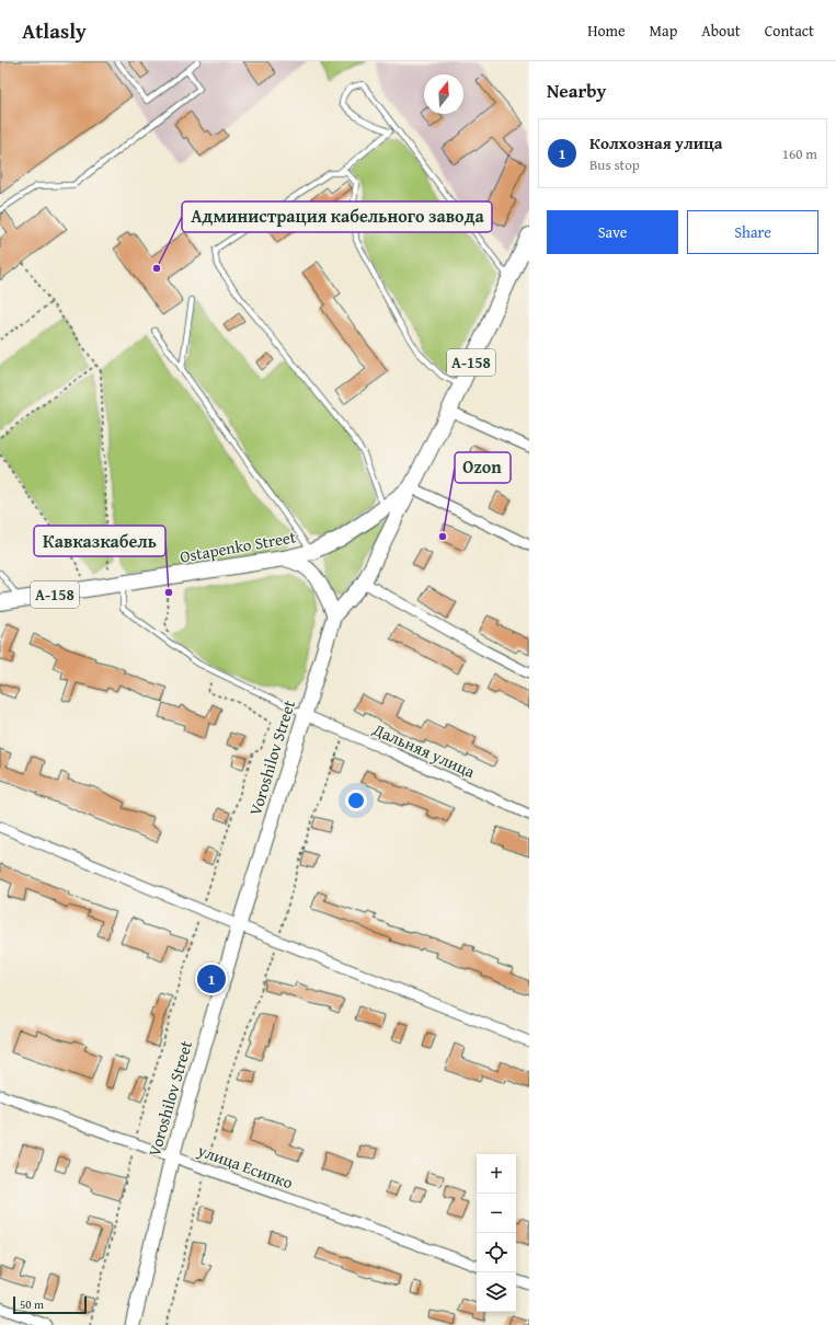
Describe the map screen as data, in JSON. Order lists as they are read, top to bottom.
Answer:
{
  "streets": {
    "main road": ["А-158", "Ostapenko Street", "Voroshilov Street"],
    "street": ["Дальняя улица", "улица Есипко"]
  },
  "crossings": [
    ["Ostapenko Street", "Voroshilov Street"],
    ["Дальняя улица", "Voroshilov Street"],
    ["Voroshilov Street", "улица Есипко"]
  ],
  "places": ["Администрация кабельного завода", "Ozon", "Кавказкабель"],
  "scale_bar": "50 m",
  "north": "top",
  "page": {
    "header": "Atlasly",
    "nav": [
      "Home",
      "Map",
      "About",
      "Contact"
    ],
    "heading": "Nearby",
    "list": [
      {
        "mark": "1",
        "name": "Колхозная улица",
        "note": "Bus stop",
        "value": "160 m"
      }
    ],
    "buttons": ["Save", "Share"],
    "pins": "1",
    "map_buttons": ["+", "−"],
    "scale": "50 m"
  }
}
